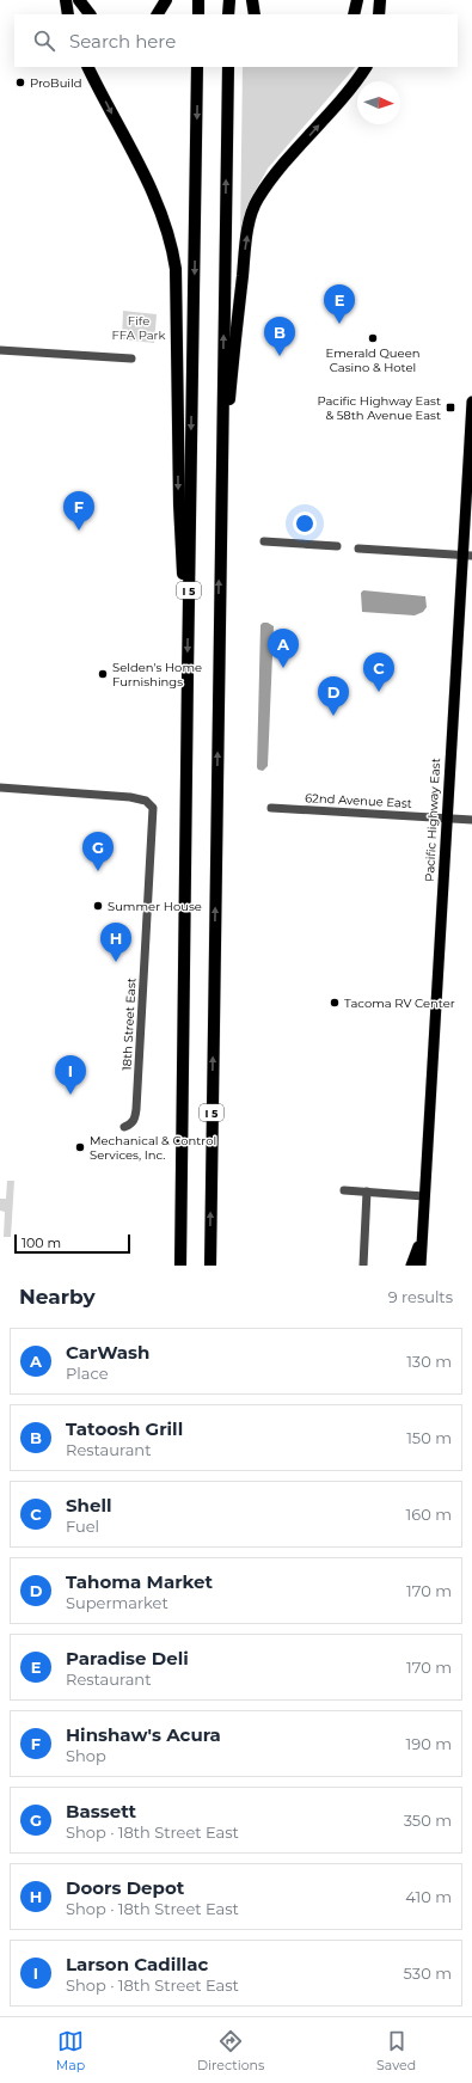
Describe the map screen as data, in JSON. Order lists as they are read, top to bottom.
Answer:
{
  "streets": {
    "highway": ["I 5"],
    "main road": ["Pacific Highway East"],
    "street": ["62nd Avenue East", "18th Street East"]
  },
  "crossings": [
    ["62nd Avenue East", "Pacific Highway East"]
  ],
  "parks": ["Fife FFA Park"],
  "places": {
    "other": [
      "ProBuild",
      "Emerald Queen Casino & Hotel",
      "Selden's Home Furnishings",
      "Summer House",
      "Tacoma RV Center",
      "Mechanical & Control Services, Inc."
    ],
    "transit": ["Pacific Highway East & 58th Avenue East"]
  },
  "scale_bar": "100 m",
  "north": "right",
  "page": {
    "search": "Search here",
    "pins": [
      "E",
      "B",
      "F",
      "A",
      "C",
      "D",
      "G",
      "H",
      "I"
    ],
    "scale": "100 m",
    "heading": ["Nearby", "9 results"],
    "list": [
      {
        "mark": "A",
        "name": "CarWash",
        "note": "Place",
        "value": "130 m"
      },
      {
        "mark": "B",
        "name": "Tatoosh Grill",
        "note": "Restaurant",
        "value": "150 m"
      },
      {
        "mark": "C",
        "name": "Shell",
        "note": "Fuel",
        "value": "160 m"
      },
      {
        "mark": "D",
        "name": "Tahoma Market",
        "note": "Supermarket",
        "value": "170 m"
      },
      {
        "mark": "E",
        "name": "Paradise Deli",
        "note": "Restaurant",
        "value": "170 m"
      },
      {
        "mark": "F",
        "name": "Hinshaw's Acura",
        "note": "Shop",
        "value": "190 m"
      },
      {
        "mark": "G",
        "name": "Bassett",
        "note": "Shop · 18th Street East",
        "value": "350 m"
      },
      {
        "mark": "H",
        "name": "Doors Depot",
        "note": "Shop · 18th Street East",
        "value": "410 m"
      },
      {
        "mark": "I",
        "name": "Larson Cadillac",
        "note": "Shop · 18th Street East",
        "value": "530 m"
      }
    ],
    "nav": ["Map", "Directions", "Saved"]
  }
}
